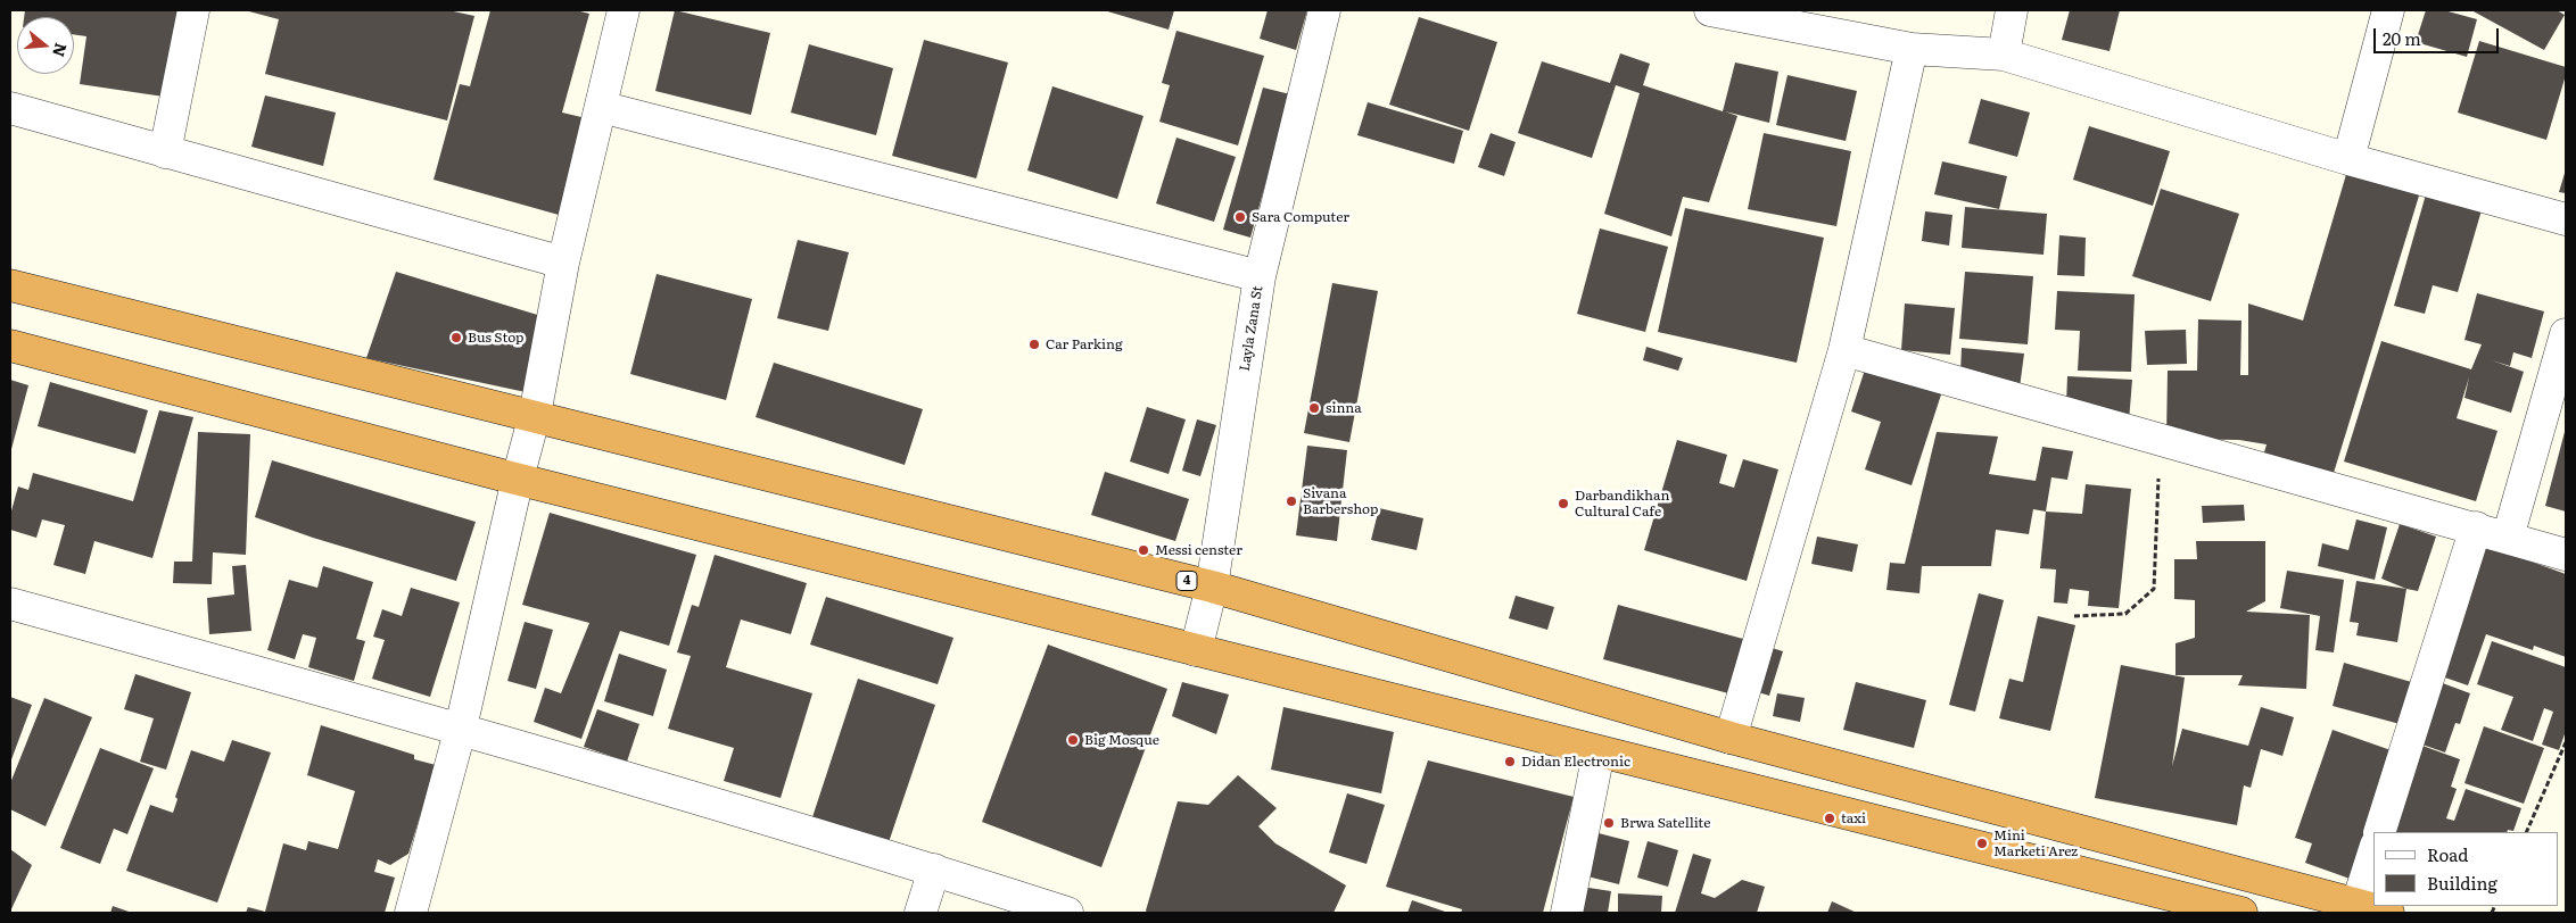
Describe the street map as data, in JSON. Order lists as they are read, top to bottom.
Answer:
{
  "streets": {
    "highway": ["4"],
    "street": ["Layla Zana St"]
  },
  "crossings": [
    ["Layla Zana St", "4"]
  ],
  "places": [
    "Sara Computer",
    "Bus Stop",
    "Car Parking",
    "sinna",
    "Sivana Barbershop",
    "Darbandikhan Cultural Cafe",
    "Messi censter",
    "Big Mosque",
    "Didan Electronic",
    "taxi",
    "Brwa Satellite",
    "Mini Marketi Arez"
  ],
  "legend": ["Road", "Building"],
  "scale_bar": "20 m",
  "north": "right"
}
